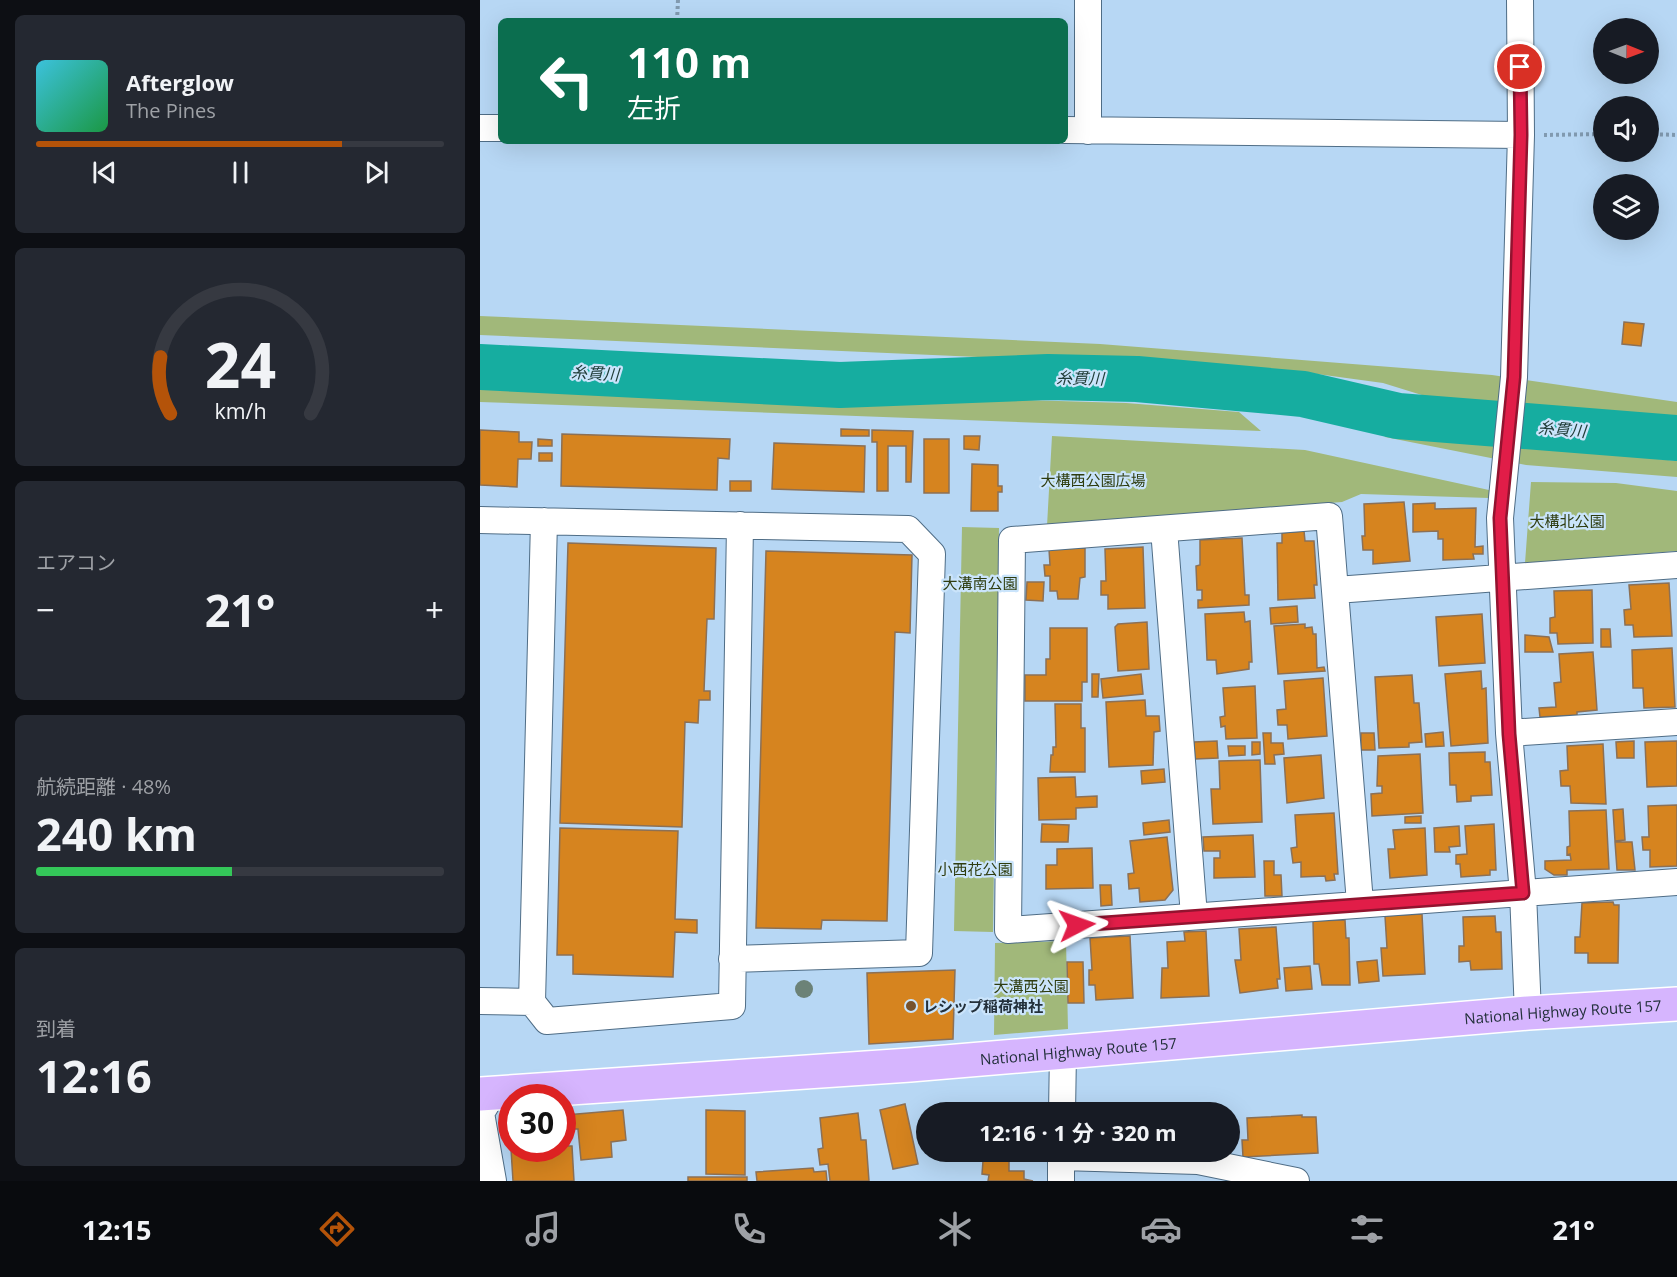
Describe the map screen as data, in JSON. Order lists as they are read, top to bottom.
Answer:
{
  "streets": {
    "highway": ["National Highway Route 157"]
  },
  "water": ["糸貫川"],
  "parks": [
    "大構西公園広場",
    "大構北公園",
    "大溝南公園",
    "小西花公園",
    "大溝西公園"
  ],
  "places": ["レシップ稲荷神社"],
  "north": "right",
  "page": {
    "turn": ["110 m", "左折"],
    "song": ["Afterglow", "The Pines"],
    "tile": [
      "エアコン",
      ["航続距離 · 48%", "240 km"],
      ["到着", "12:16"]
    ],
    "heat": ["−", "21°", "+"],
    "limit": "30",
    "trip": "12:16 · 1 分 · 320 m",
    "tabs": ["12:15", "21°"],
    "gauge": ["24", "km/h"]
  }
}
